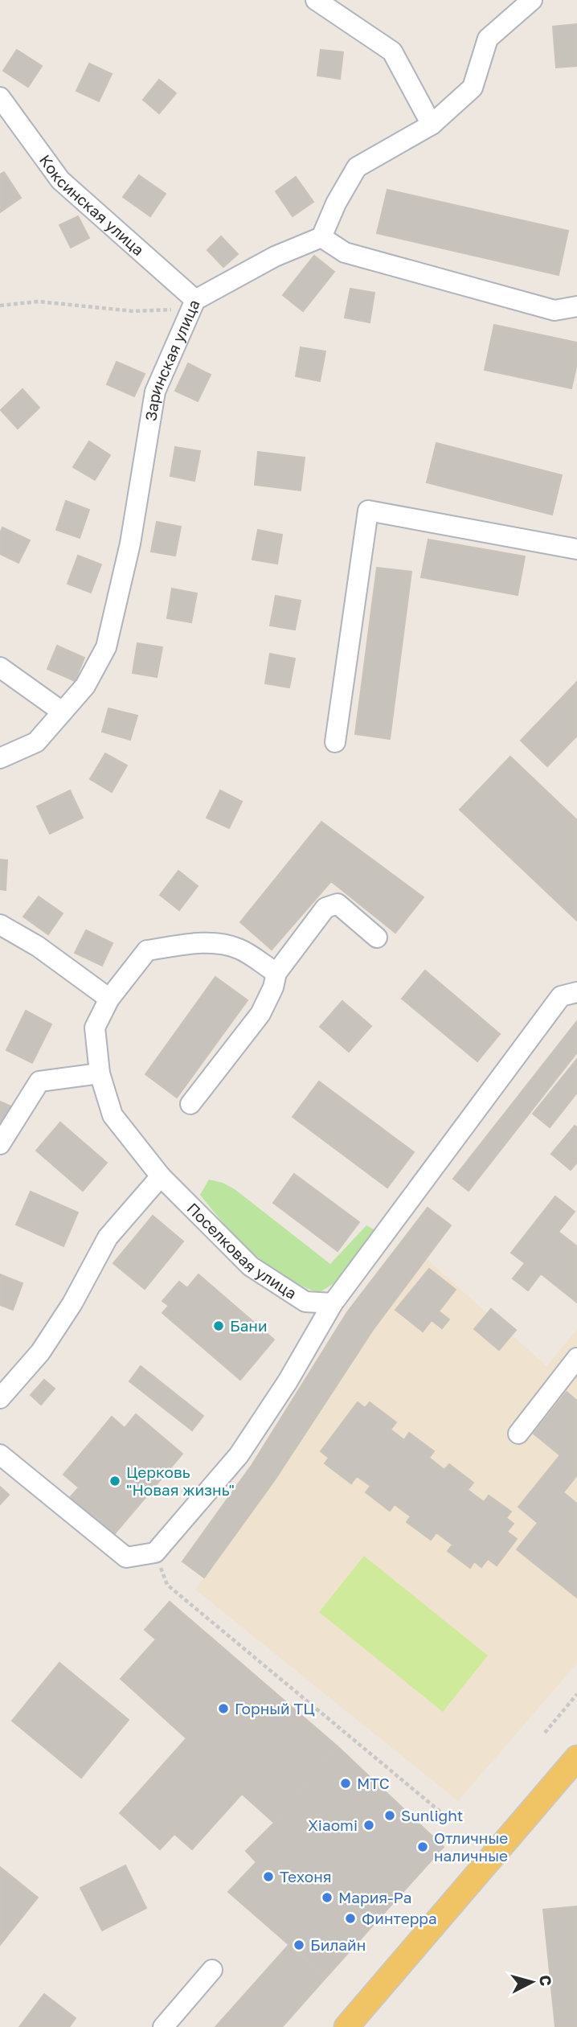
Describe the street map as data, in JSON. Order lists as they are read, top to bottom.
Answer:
{
  "streets": {
    "street": ["Коксинская улица", "Заринская улица", "Поселковая улица"]
  },
  "crossings": [
    ["Коксинская улица", "Заринская улица"]
  ],
  "places": [
    "Бани",
    "Церковь \"Новая жизнь\"",
    "Горный ТЦ",
    "МТС",
    "Sunlight",
    "Xiaomi",
    "Отличные наличные",
    "Техоня",
    "Мария-Ра",
    "Финтерра",
    "Билайн"
  ],
  "north": "right"
}
